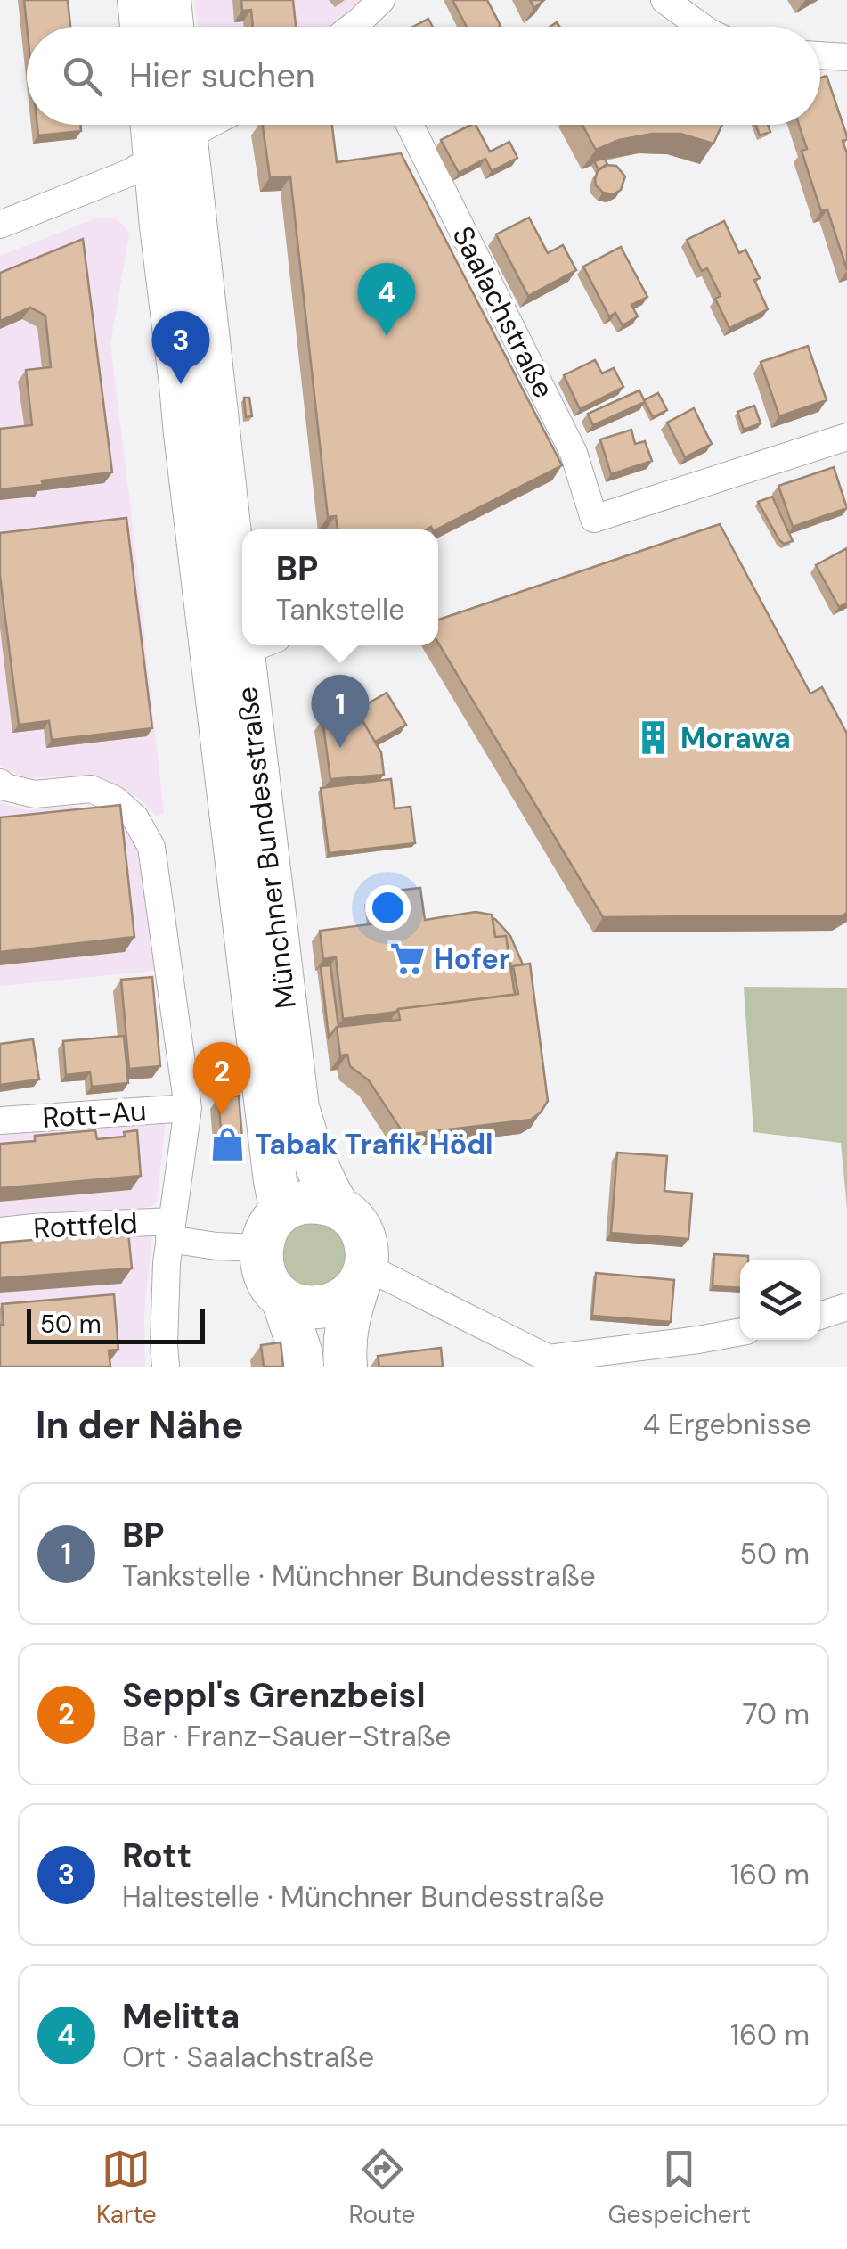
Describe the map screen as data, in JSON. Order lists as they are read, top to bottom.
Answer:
{
  "streets": {
    "main road": ["Münchner Bundesstraße"],
    "street": ["Saalachstraße", "Rott-Au", "Rottfeld"]
  },
  "crossings": [
    ["Münchner Bundesstraße", "Rottfeld"]
  ],
  "places": {
    "building": ["Morawa"],
    "supermarket": ["Hofer"],
    "shop": ["Tabak Trafik Hödl"]
  },
  "scale_bar": "50 m",
  "page": {
    "search": "Hier suchen",
    "pins": [
      "4",
      "3",
      "1",
      "2"
    ],
    "popup": ["BP", "Tankstelle"],
    "scale": "50 m",
    "heading": ["In der Nähe", "4 Ergebnisse"],
    "list": [
      {
        "mark": "1",
        "name": "BP",
        "note": "Tankstelle · Münchner Bundesstraße",
        "value": "50 m"
      },
      {
        "mark": "2",
        "name": "Seppl's Grenzbeisl",
        "note": "Bar · Franz-Sauer-Straße",
        "value": "70 m"
      },
      {
        "mark": "3",
        "name": "Rott",
        "note": "Haltestelle · Münchner Bundesstraße",
        "value": "160 m"
      },
      {
        "mark": "4",
        "name": "Melitta",
        "note": "Ort · Saalachstraße",
        "value": "160 m"
      }
    ],
    "nav": ["Karte", "Route", "Gespeichert"]
  }
}
